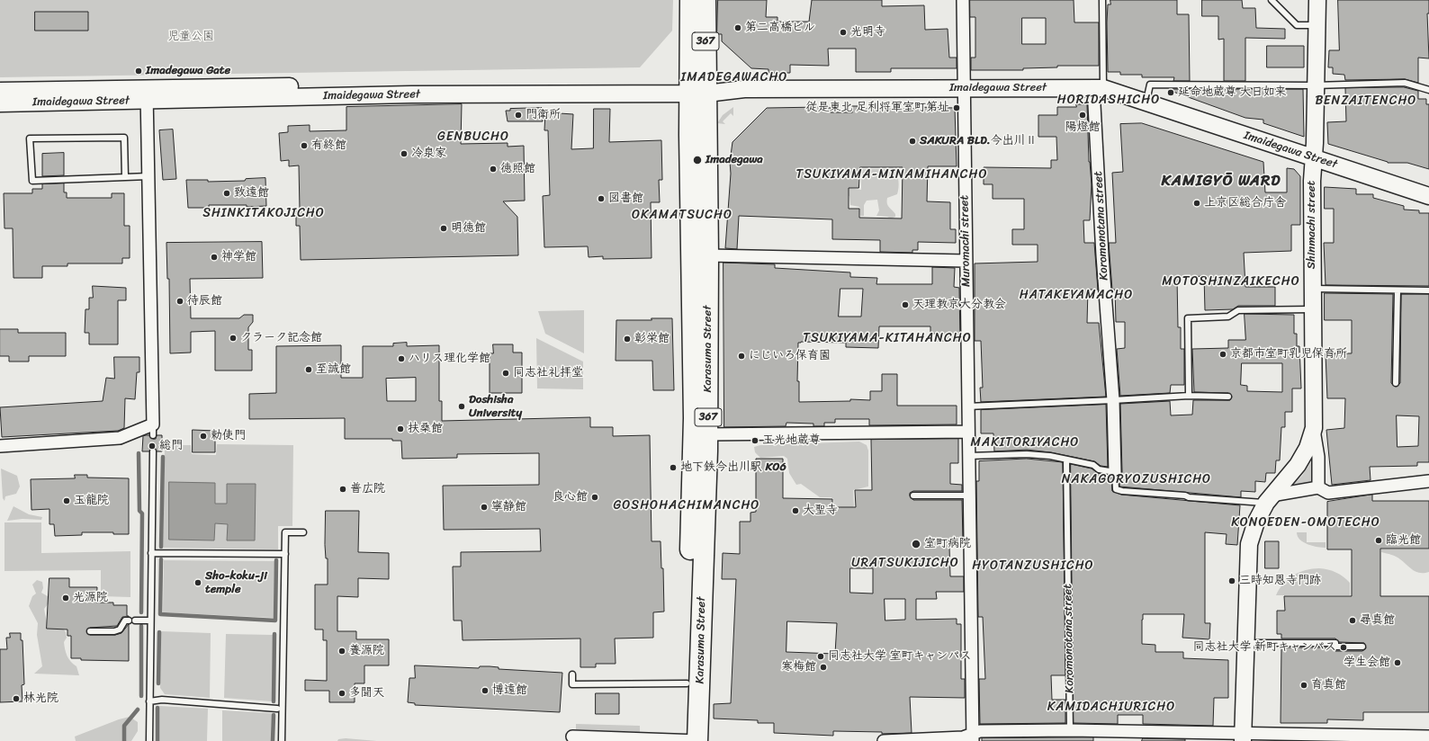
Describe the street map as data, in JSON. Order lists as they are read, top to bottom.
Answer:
{
  "streets": {
    "highway": ["367", "Karasuma Street"],
    "main road": ["Imaidegawa Street", "Shinmachi street"],
    "street": ["Koromonotana street", "Muromachi street"]
  },
  "crossings": [
    ["Imaidegawa Street", "Shinmachi street"],
    ["Imaidegawa Street", "Koromonotana street"],
    ["Imaidegawa Street", "Muromachi street"],
    ["Imaidegawa Street", "Karasuma Street"]
  ],
  "districts": [
    "IMADEGAWACHO",
    "HORIDASHICHO",
    "BENZAITENCHO",
    "GENBUCHO",
    "TSUKIYAMA-MINAMIHANCHO",
    "KAMIGYŌ WARD",
    "SHINKITAKOJICHO",
    "OKAMATSUCHO",
    "MOTOSHINZAIKECHO",
    "HATAKEYAMACHO",
    "TSUKIYAMA-KITAHANCHO",
    "MAKITORIYACHO",
    "NAKAGORYOZUSHICHO",
    "GOSHOHACHIMANCHO",
    "KONOEDEN-OMOTECHO",
    "URATSUKIJICHO",
    "HYOTANZUSHICHO",
    "KAMIDACHIURICHO"
  ],
  "parks": ["児童公園"],
  "places": [
    "第二高橋ビル",
    "光明寺",
    "Imadegawa Gate",
    "延命地蔵尊 大日如来",
    "従是東北 足利将軍室町第址",
    "門衛所",
    "陽燈館",
    "SAKURA BLD.今出川Ⅱ",
    "有終館",
    "冷泉家",
    "Imadegawa",
    "徳照館",
    "致遠館",
    "図書館",
    "上京区総合庁舎",
    "明徳館",
    "神学館",
    "待辰館",
    "天理教京大分教会",
    "クラーク記念館",
    "彰栄館",
    "京都市室町乳児保育所",
    "にじいろ保育園",
    "ハリス理化学館",
    "至誠館",
    "同志社礼拝堂",
    "Doshisha University",
    "扶桑館",
    "勅使門",
    "玉光地蔵尊",
    "総門",
    "地下鉄今出川駅 K06",
    "普広院",
    "良心館",
    "玉龍院",
    "寧静館",
    "大聖寺",
    "臨光館",
    "室町病院",
    "三時知恩寺門跡",
    "Sho-koku-ji temple",
    "光源院",
    "尋真館",
    "同志社大学 新町キャンパス",
    "養源院",
    "同志社大学 室町キャンパス",
    "学生会館",
    "寒梅館",
    "育真館",
    "博遠館",
    "多聞天",
    "林光院"
  ]
}
